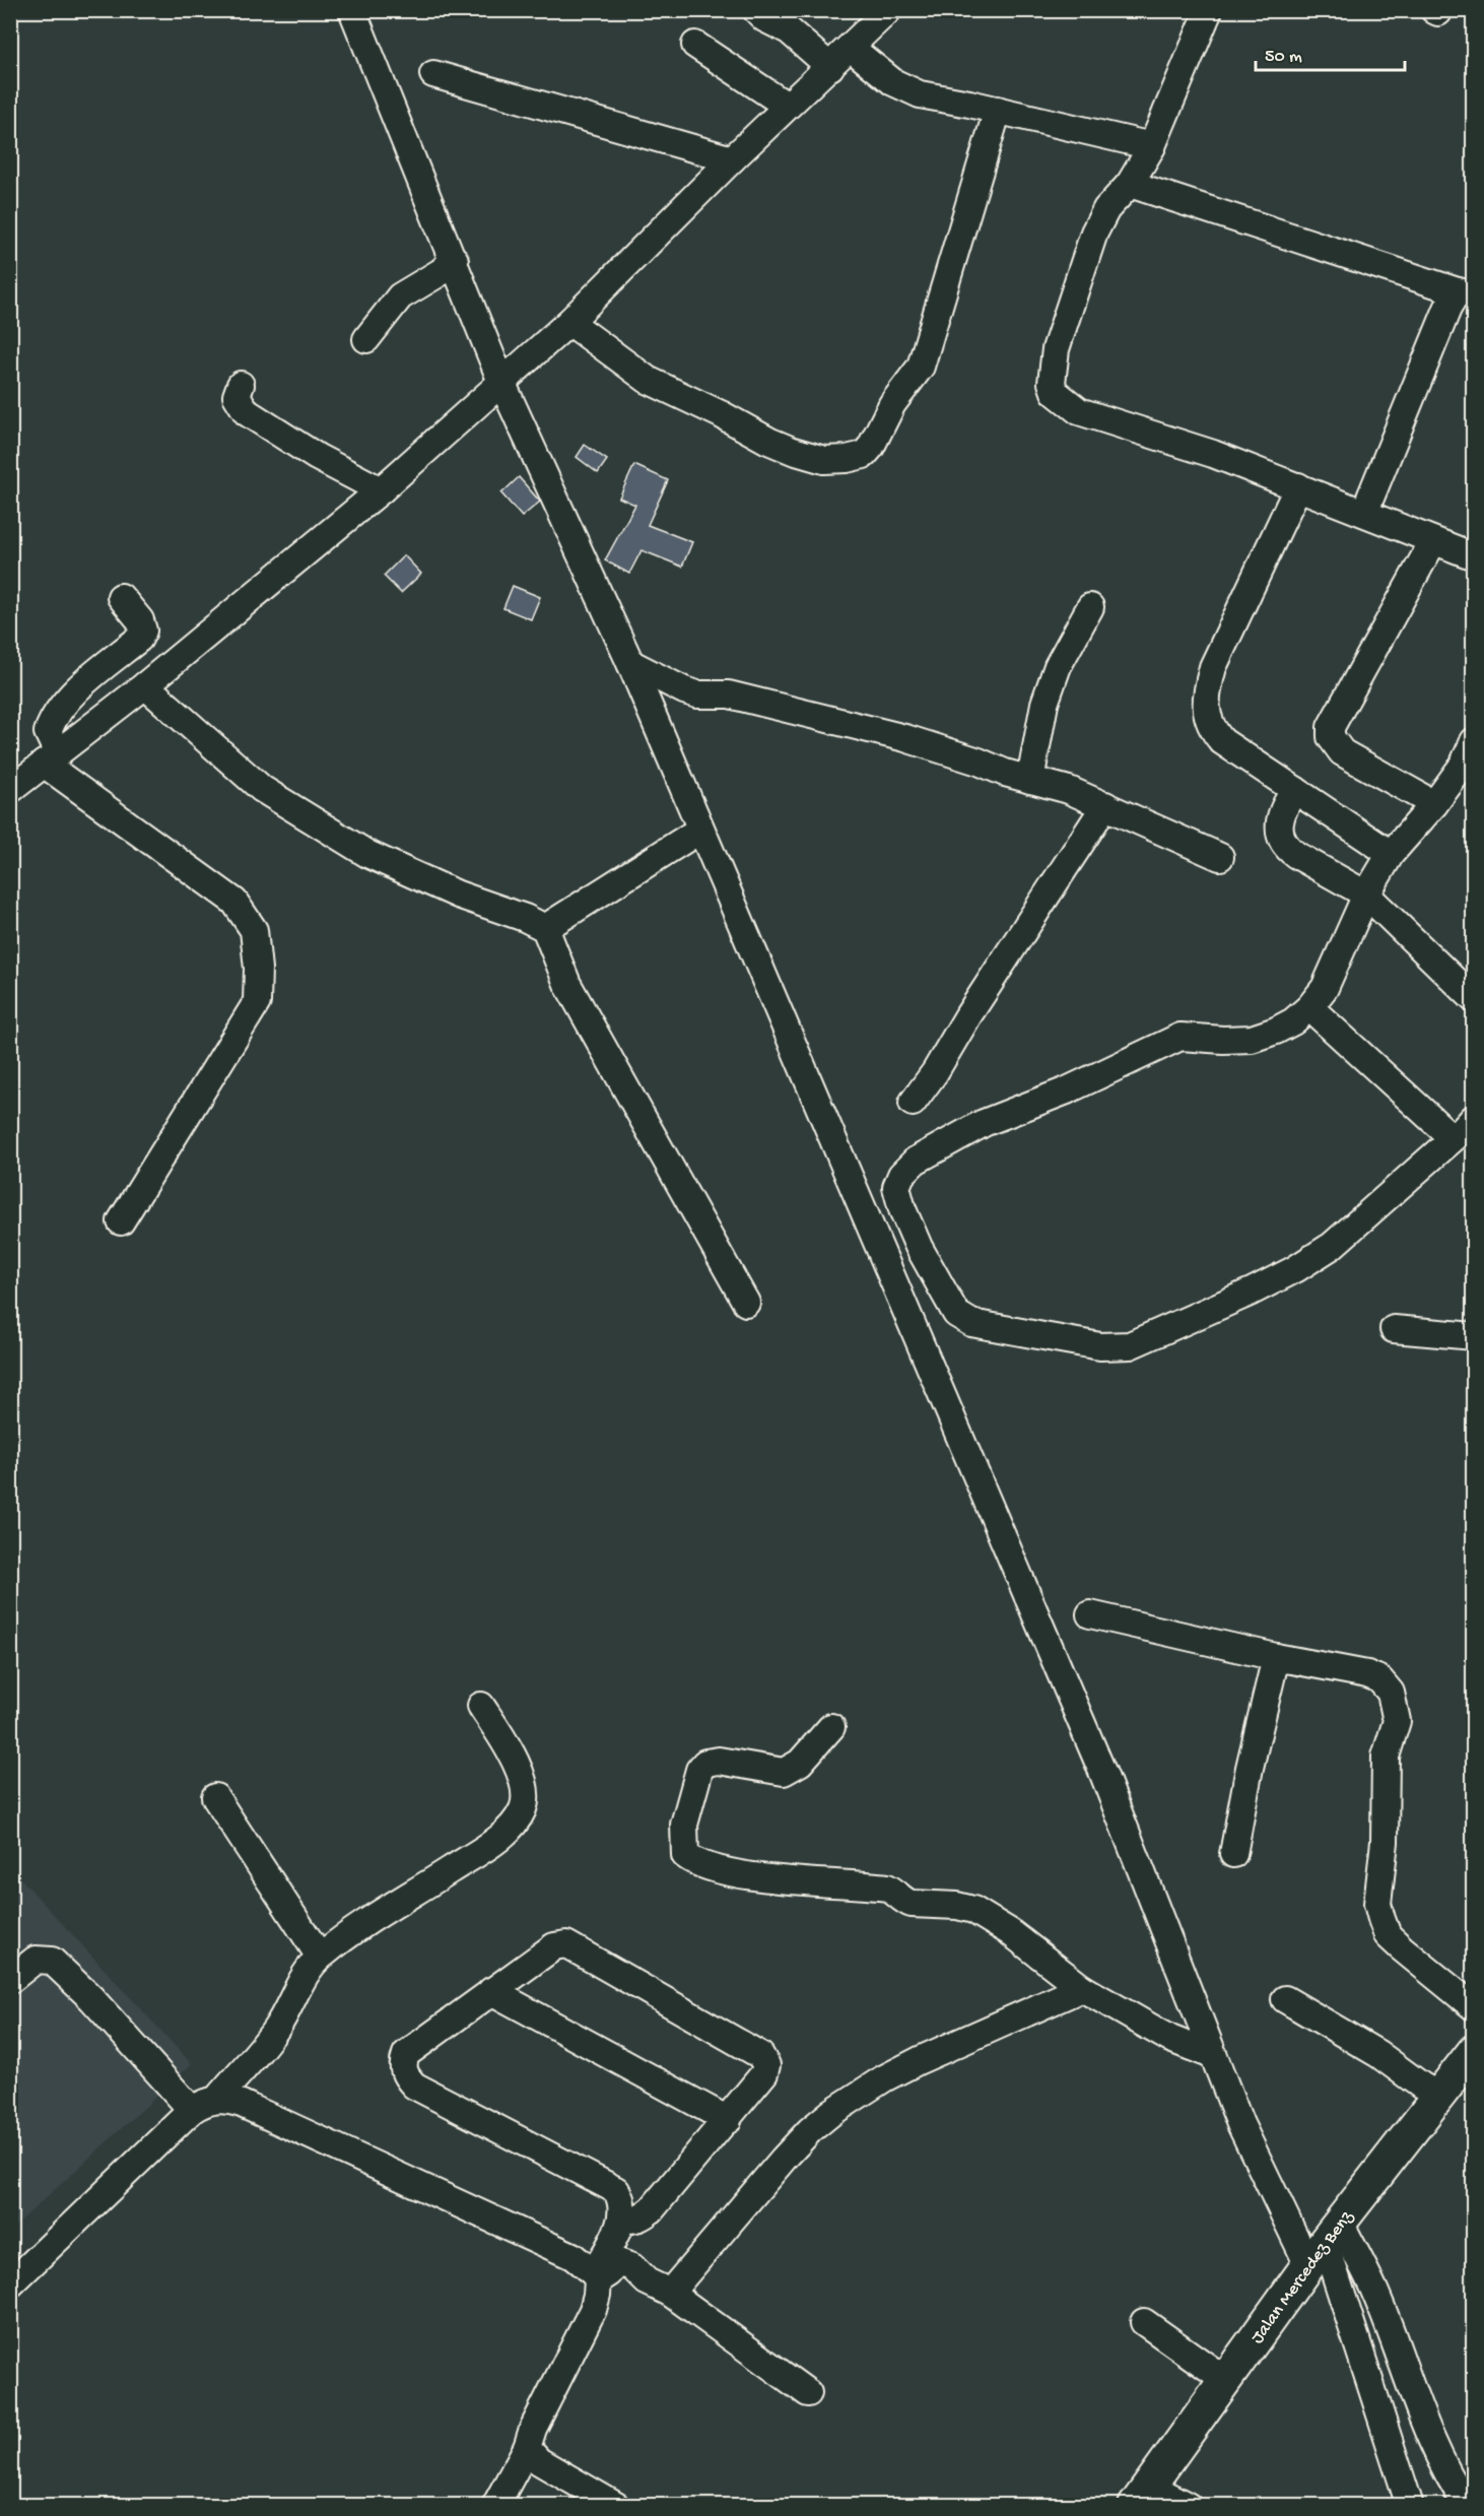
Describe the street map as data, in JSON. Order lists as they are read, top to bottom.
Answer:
{
  "streets": {
    "main road": ["Jalan Mercedez Benz"]
  },
  "scale_bar": "50 m"
}
